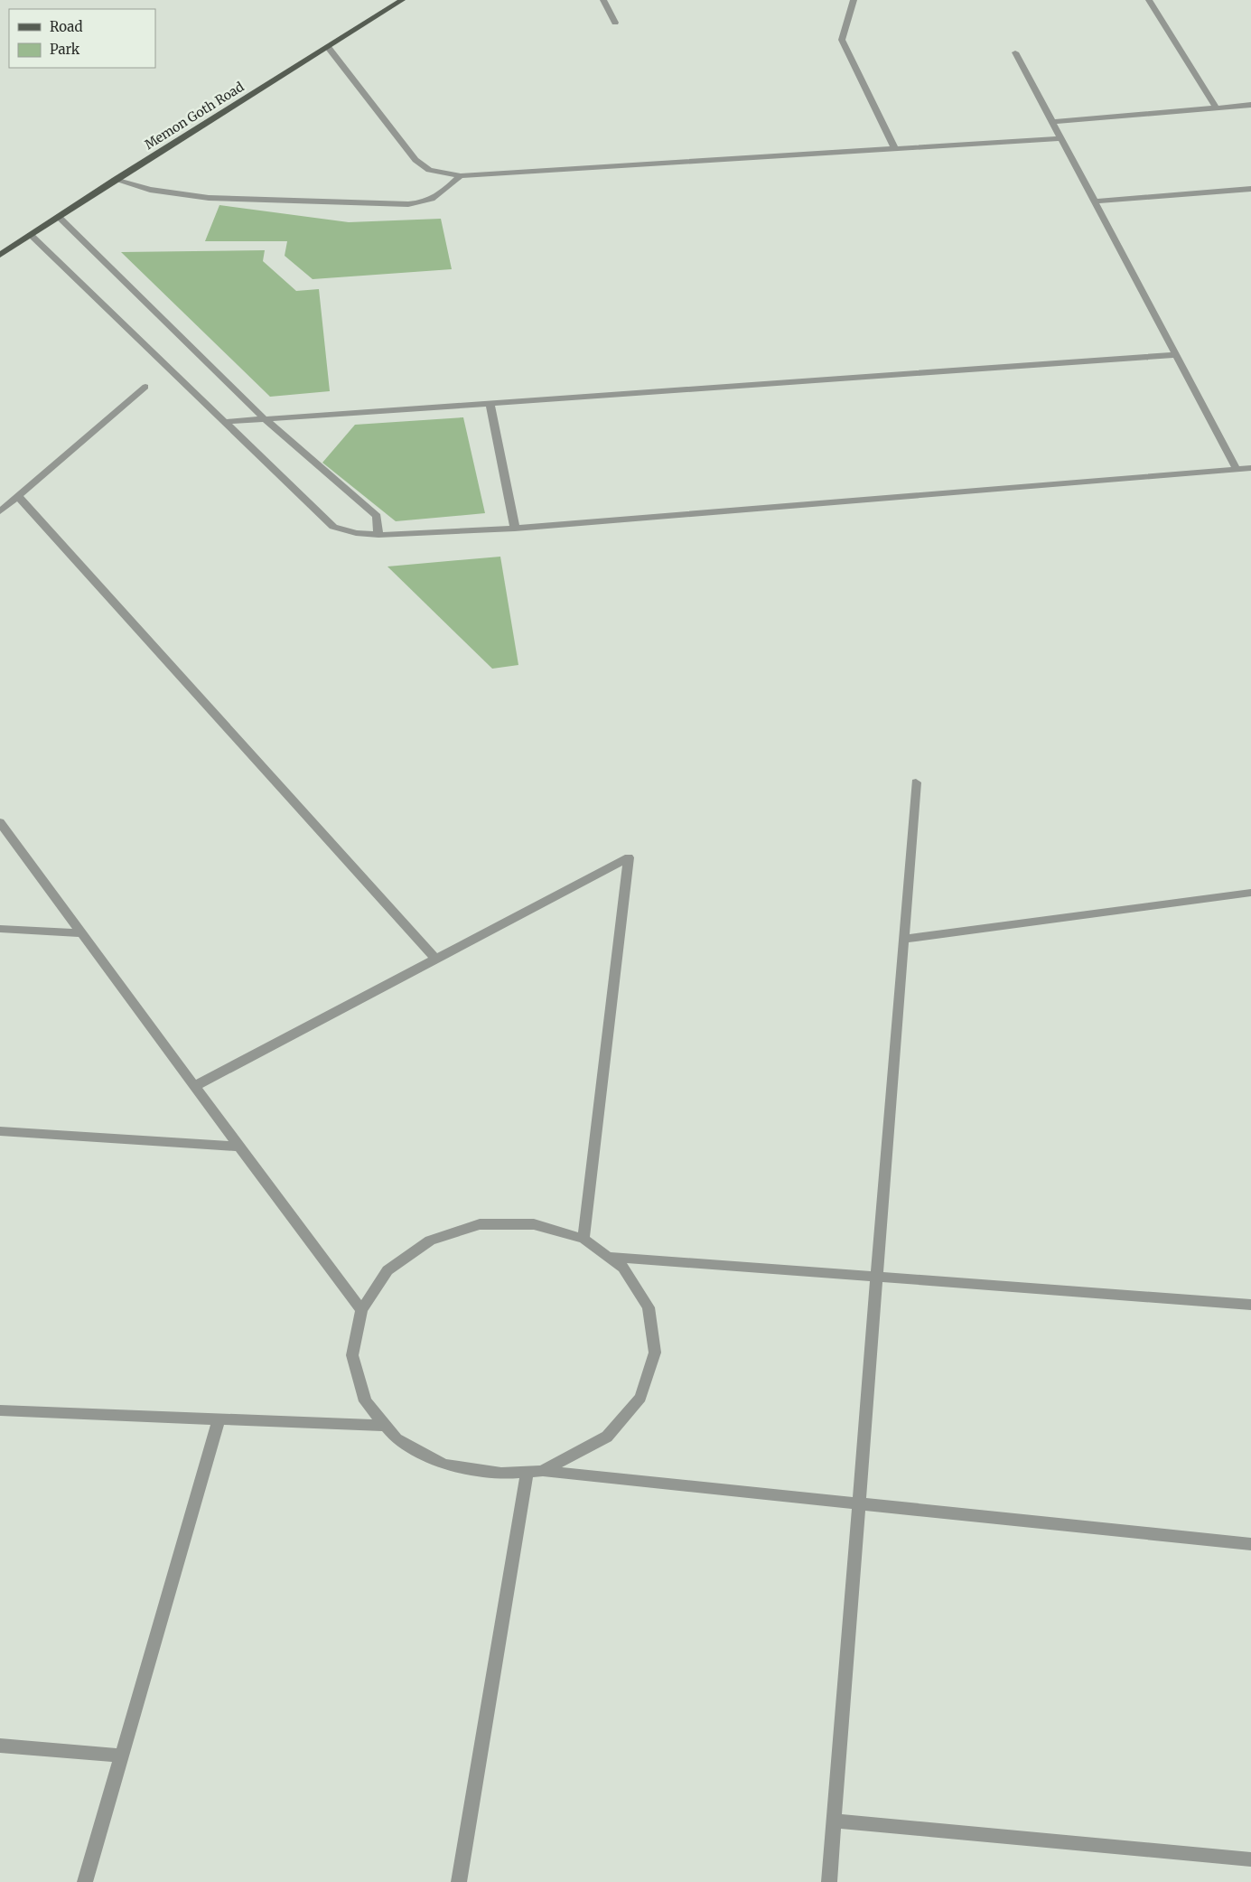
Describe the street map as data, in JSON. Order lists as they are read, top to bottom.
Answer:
{
  "streets": {
    "main road": ["Memon Goth Road"]
  },
  "legend": ["Road", "Park"]
}
